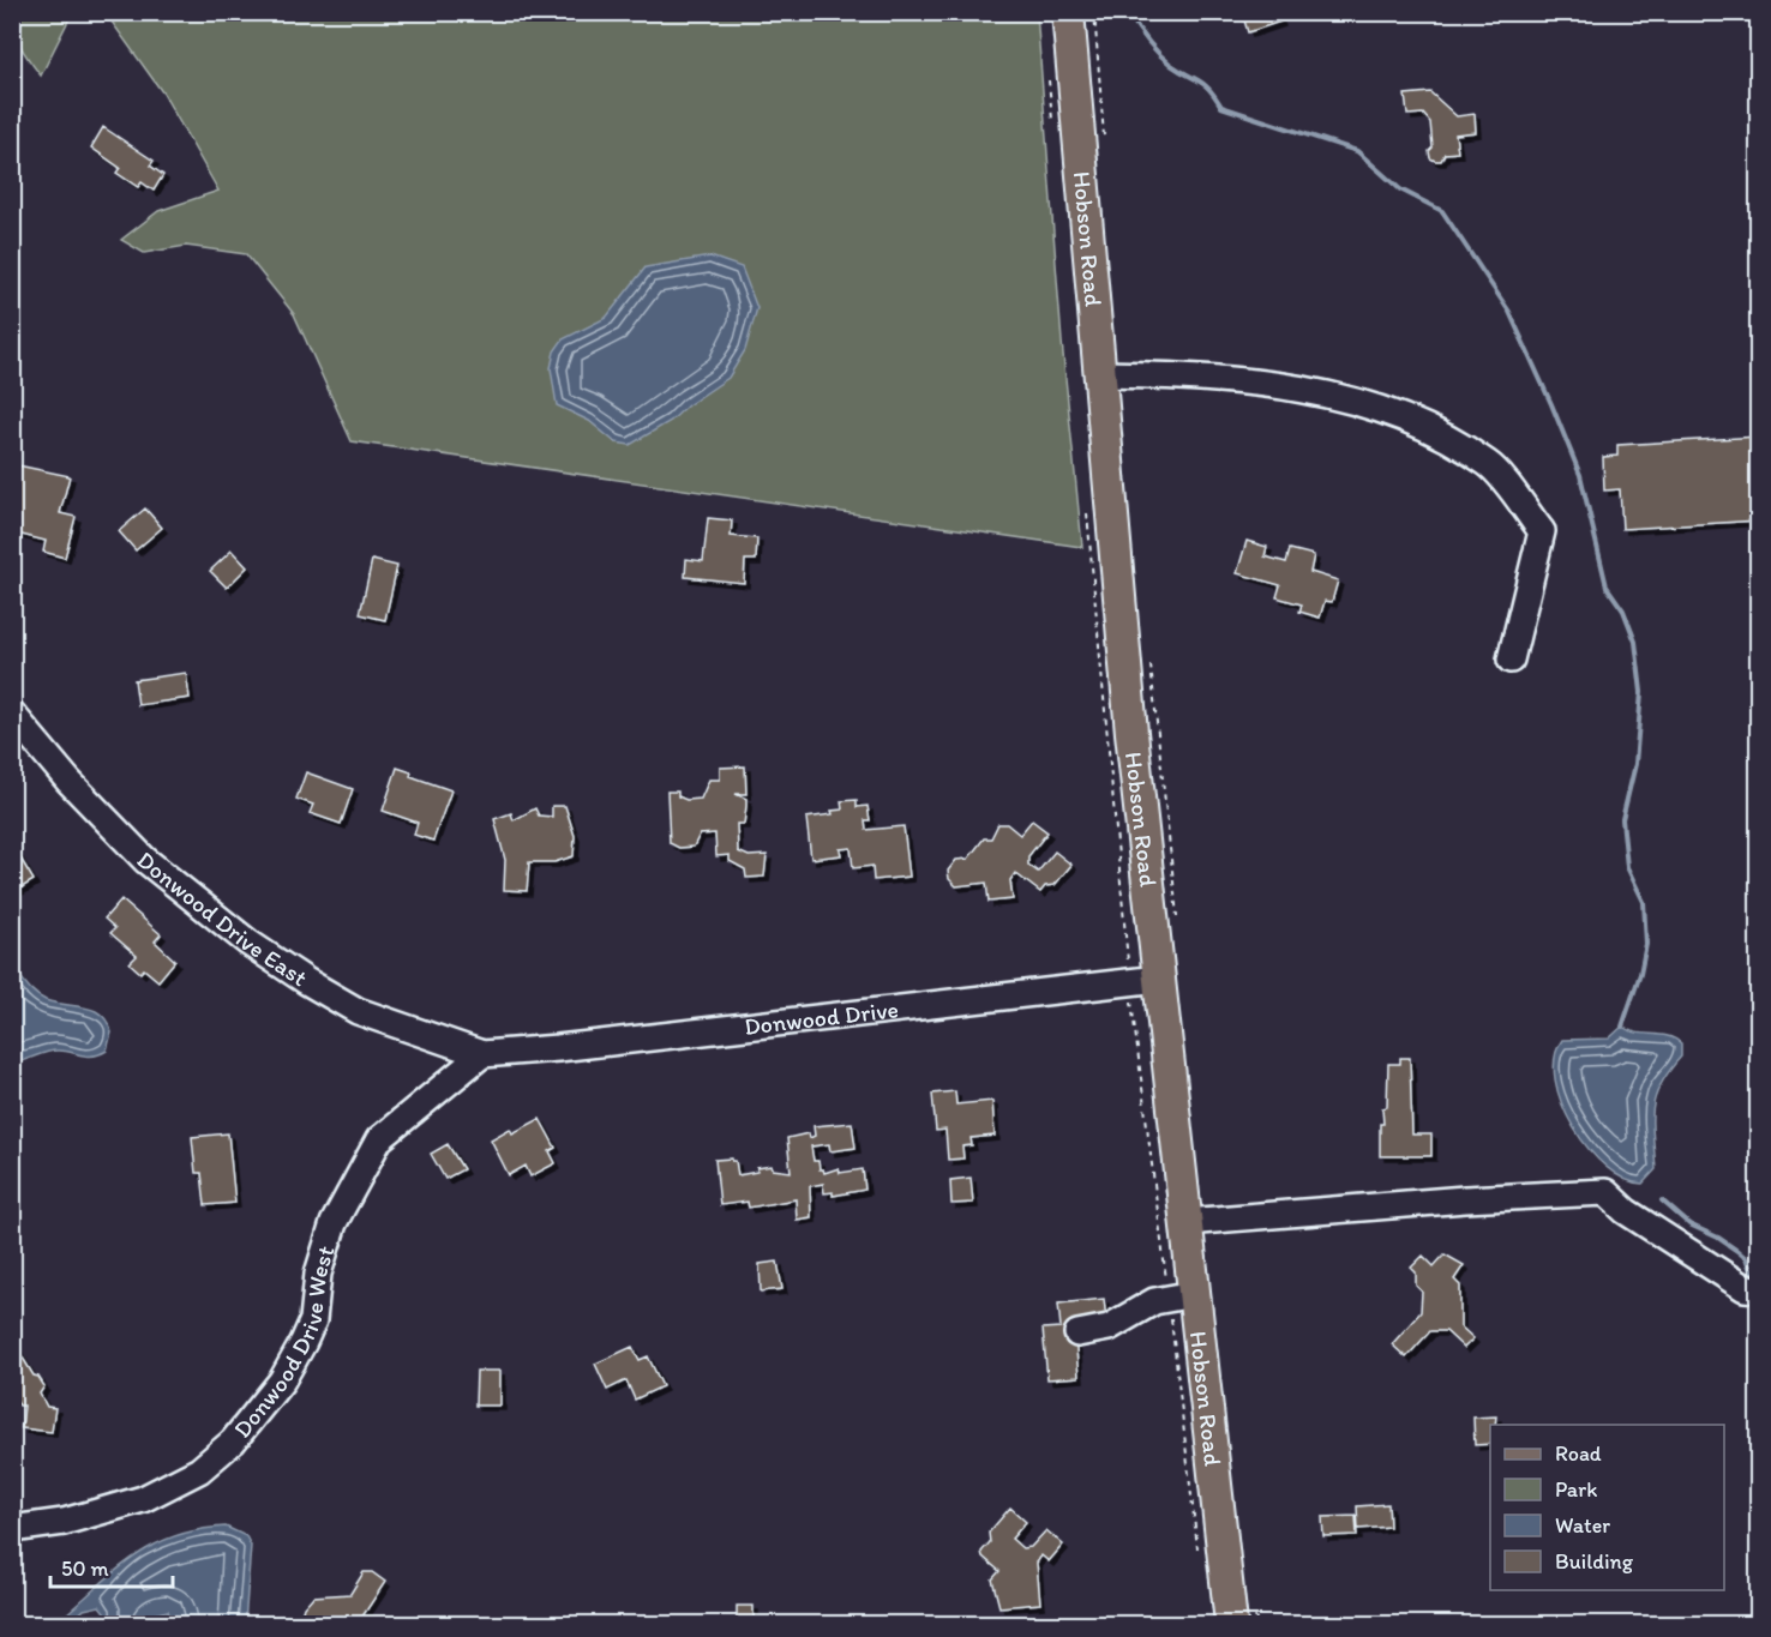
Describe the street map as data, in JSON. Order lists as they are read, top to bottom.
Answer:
{
  "streets": {
    "main road": ["Hobson Road"],
    "street": ["Donwood Drive East", "Donwood Drive", "Donwood Drive West"]
  },
  "crossings": [
    ["Hobson Road", "Donwood Drive"],
    ["Donwood Drive East", "Donwood Drive"],
    ["Donwood Drive East", "Donwood Drive West"],
    ["Donwood Drive", "Donwood Drive West"]
  ],
  "legend": [
    "Road",
    "Park",
    "Water",
    "Building"
  ],
  "scale_bar": "50 m"
}
